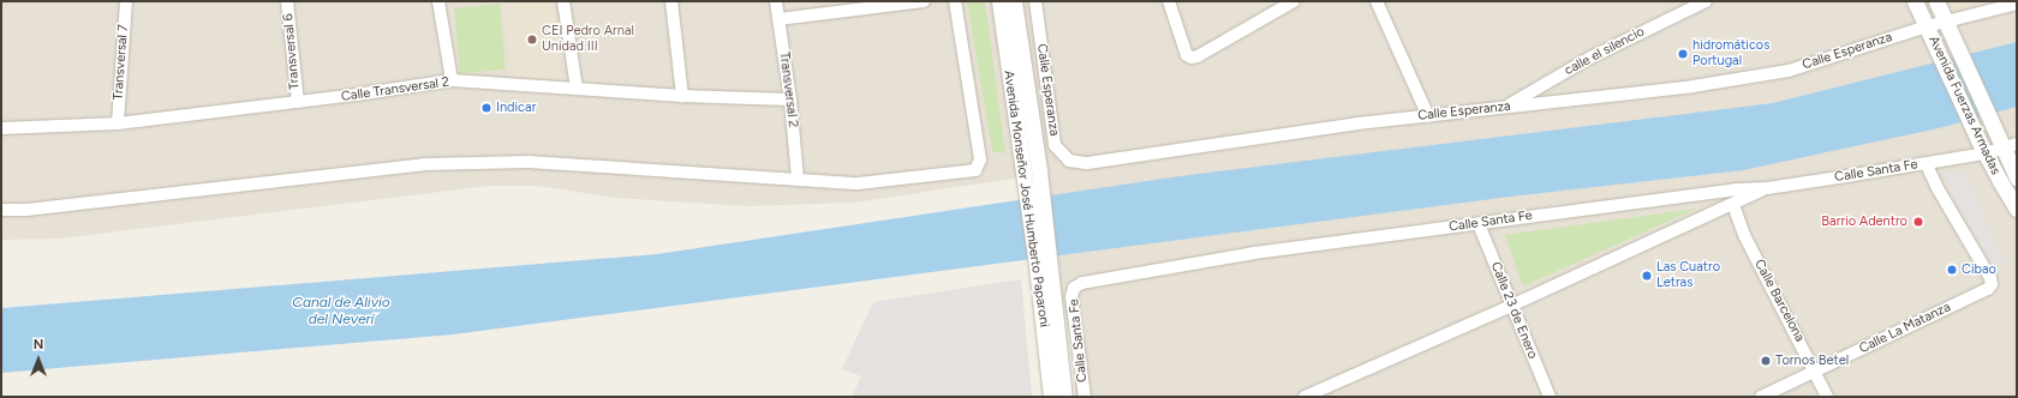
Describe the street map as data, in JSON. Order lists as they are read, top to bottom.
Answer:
{
  "streets": {
    "street": [
      "Transversal 6",
      "calle el silencio",
      "Calle Esperanza",
      "Transversal 7",
      "Calle Transversal 2",
      "Transversal 2",
      "Avenida Fuerzas Armadas",
      "Calle Santa Fe",
      "Avenida Monseñor José Humberto Paparoni",
      "Calle Barcelona",
      "Calle 23 de Enero",
      "Calle La Matanza"
    ]
  },
  "crossings": [
    ["Transversal 6", "Calle Transversal 2"],
    ["calle el silencio", "Calle Esperanza"],
    ["Calle Esperanza", "Avenida Fuerzas Armadas"],
    ["Transversal 7", "Calle Transversal 2"],
    ["Calle Transversal 2", "Transversal 2"],
    ["Avenida Fuerzas Armadas", "Calle Santa Fe"],
    ["Calle Santa Fe", "Calle 23 de Enero"],
    ["Calle Santa Fe", "Calle La Matanza"],
    ["Calle Barcelona", "Calle La Matanza"]
  ],
  "water": ["Canal de Alivio del Neverí"],
  "places": [
    "CEI Pedro Arnal Unidad III",
    "hidromáticos Portugal",
    "Indicar",
    "Barrio Adentro",
    "Cibao",
    "Las Cuatro Letras",
    "Tornos Betel"
  ],
  "north": "top"
}
